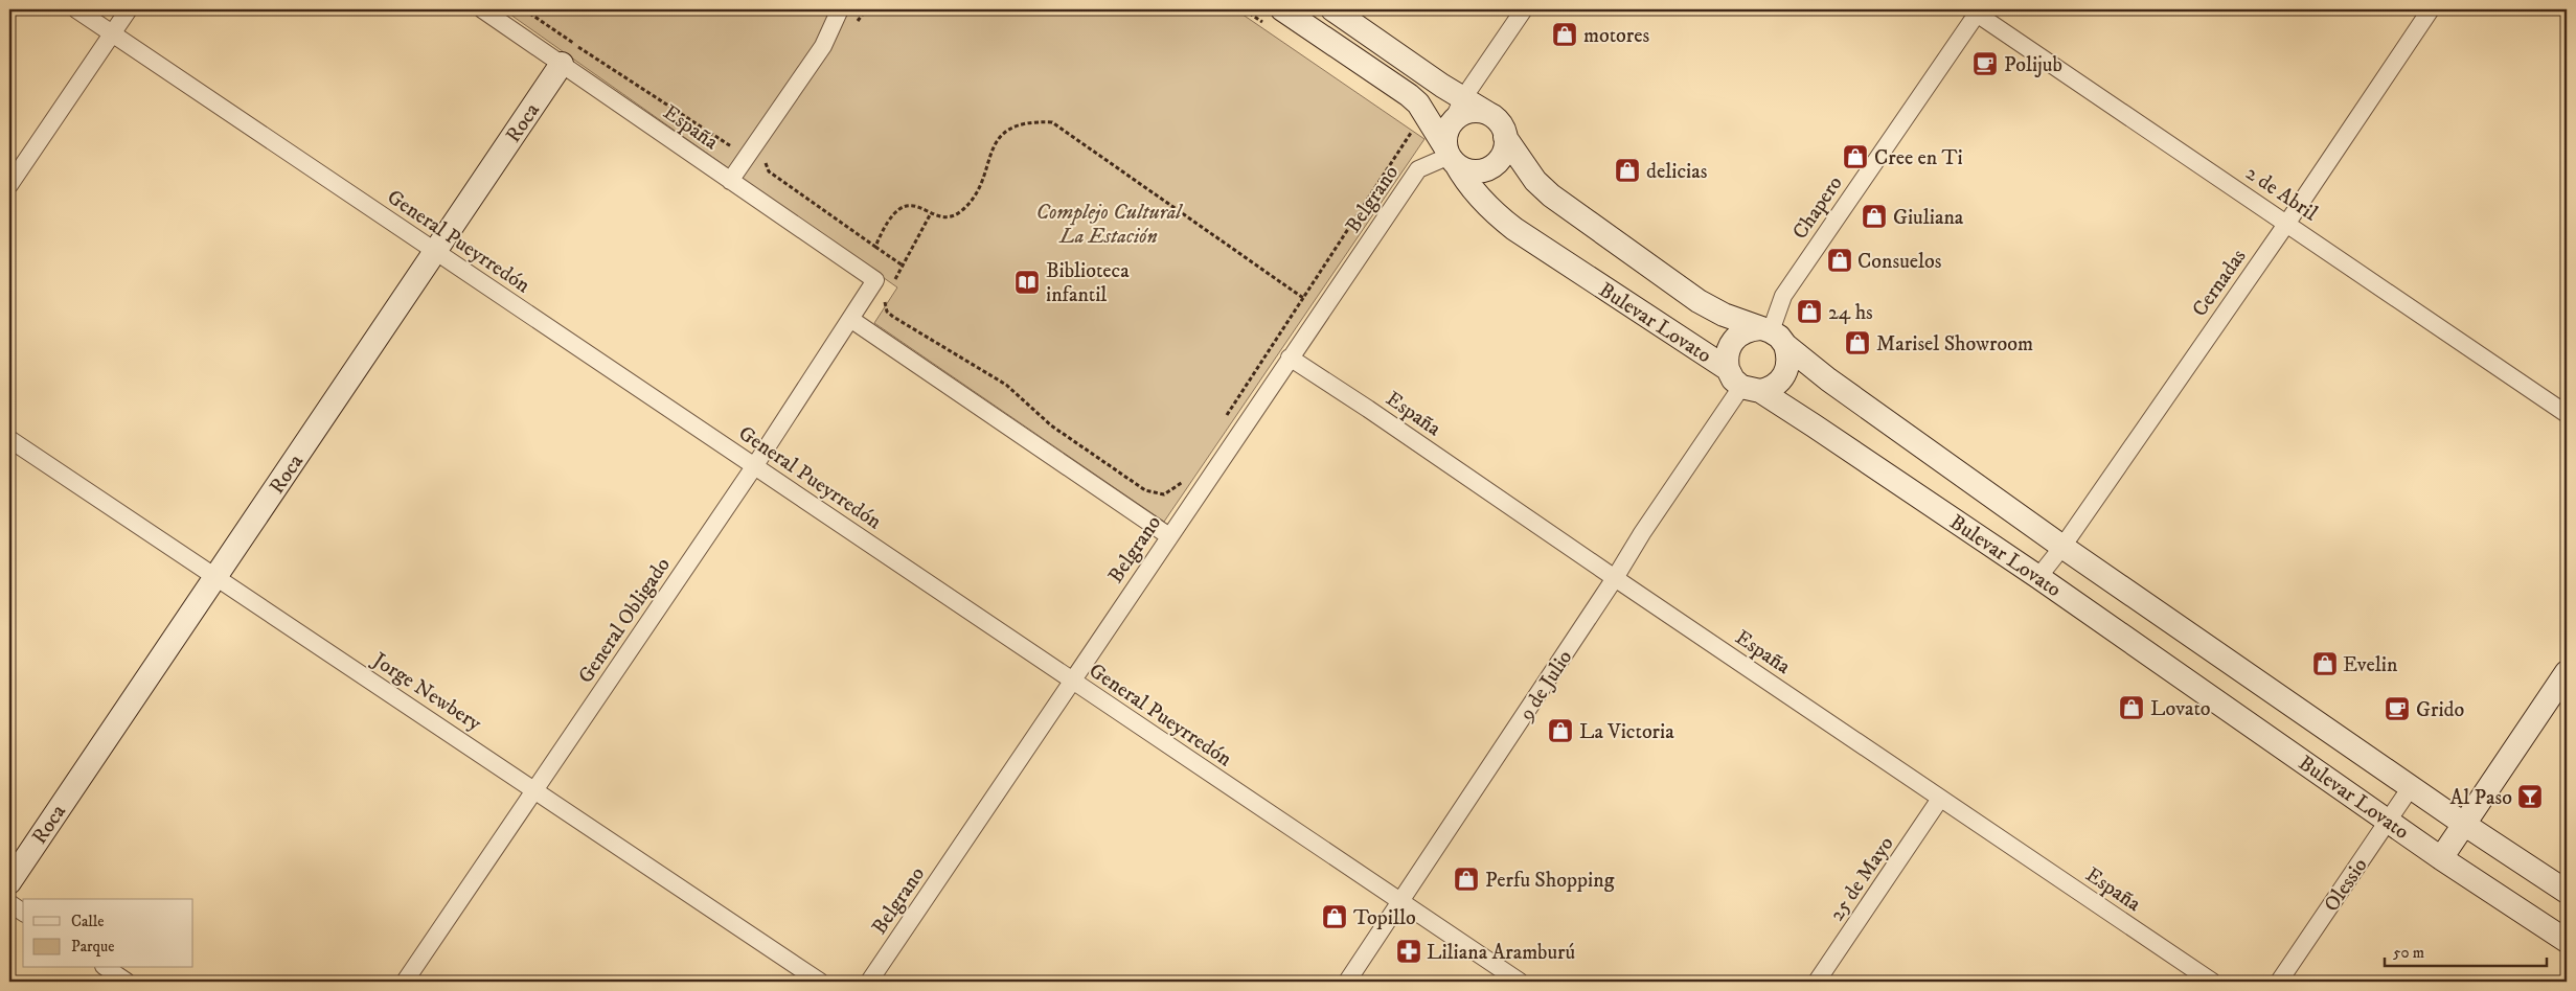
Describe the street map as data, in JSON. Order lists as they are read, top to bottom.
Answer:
{
  "streets": {
    "main road": ["Roca", "Bulevar Lovato", "9 de Julio"],
    "street": [
      "España",
      "2 de Abril",
      "Belgrano",
      "Chapero",
      "General Pueyrredón",
      "Cernadas",
      "General Obligado",
      "Jorge Newbery",
      "25 de Mayo",
      "Olessio"
    ]
  },
  "crossings": [
    ["Roca", "España"],
    ["Roca", "General Pueyrredón"],
    ["Roca", "Jorge Newbery"],
    ["España", "Belgrano"],
    ["España", "General Obligado"],
    ["España", "9 de Julio"],
    ["España", "25 de Mayo"],
    ["2 de Abril", "Chapero"],
    ["2 de Abril", "Cernadas"],
    ["Belgrano", "General Pueyrredón"],
    ["Belgrano", "Bulevar Lovato"],
    ["Chapero", "Bulevar Lovato"],
    ["Chapero", "9 de Julio"],
    ["General Pueyrredón", "General Obligado"],
    ["General Pueyrredón", "9 de Julio"],
    ["Cernadas", "Bulevar Lovato"],
    ["Bulevar Lovato", "9 de Julio"],
    ["Bulevar Lovato", "Olessio"],
    ["General Obligado", "Jorge Newbery"]
  ],
  "parks": ["Complejo Cultural La Estación"],
  "places": {
    "shop": [
      "motores",
      "Cree en Ti",
      "delicias",
      "Giuliana",
      "Consuelos",
      "24 hs",
      "Marisel Showroom",
      "Evelin",
      "Lovato",
      "La Victoria",
      "Perfu Shopping",
      "Topillo"
    ],
    "cafe": ["Polijub", "Grido"],
    "library": ["Biblioteca infantil"],
    "bar": ["Al Paso"],
    "pharmacy": ["Liliana Aramburú"]
  },
  "legend": ["Calle", "Parque"],
  "scale_bar": "50 m"
}
